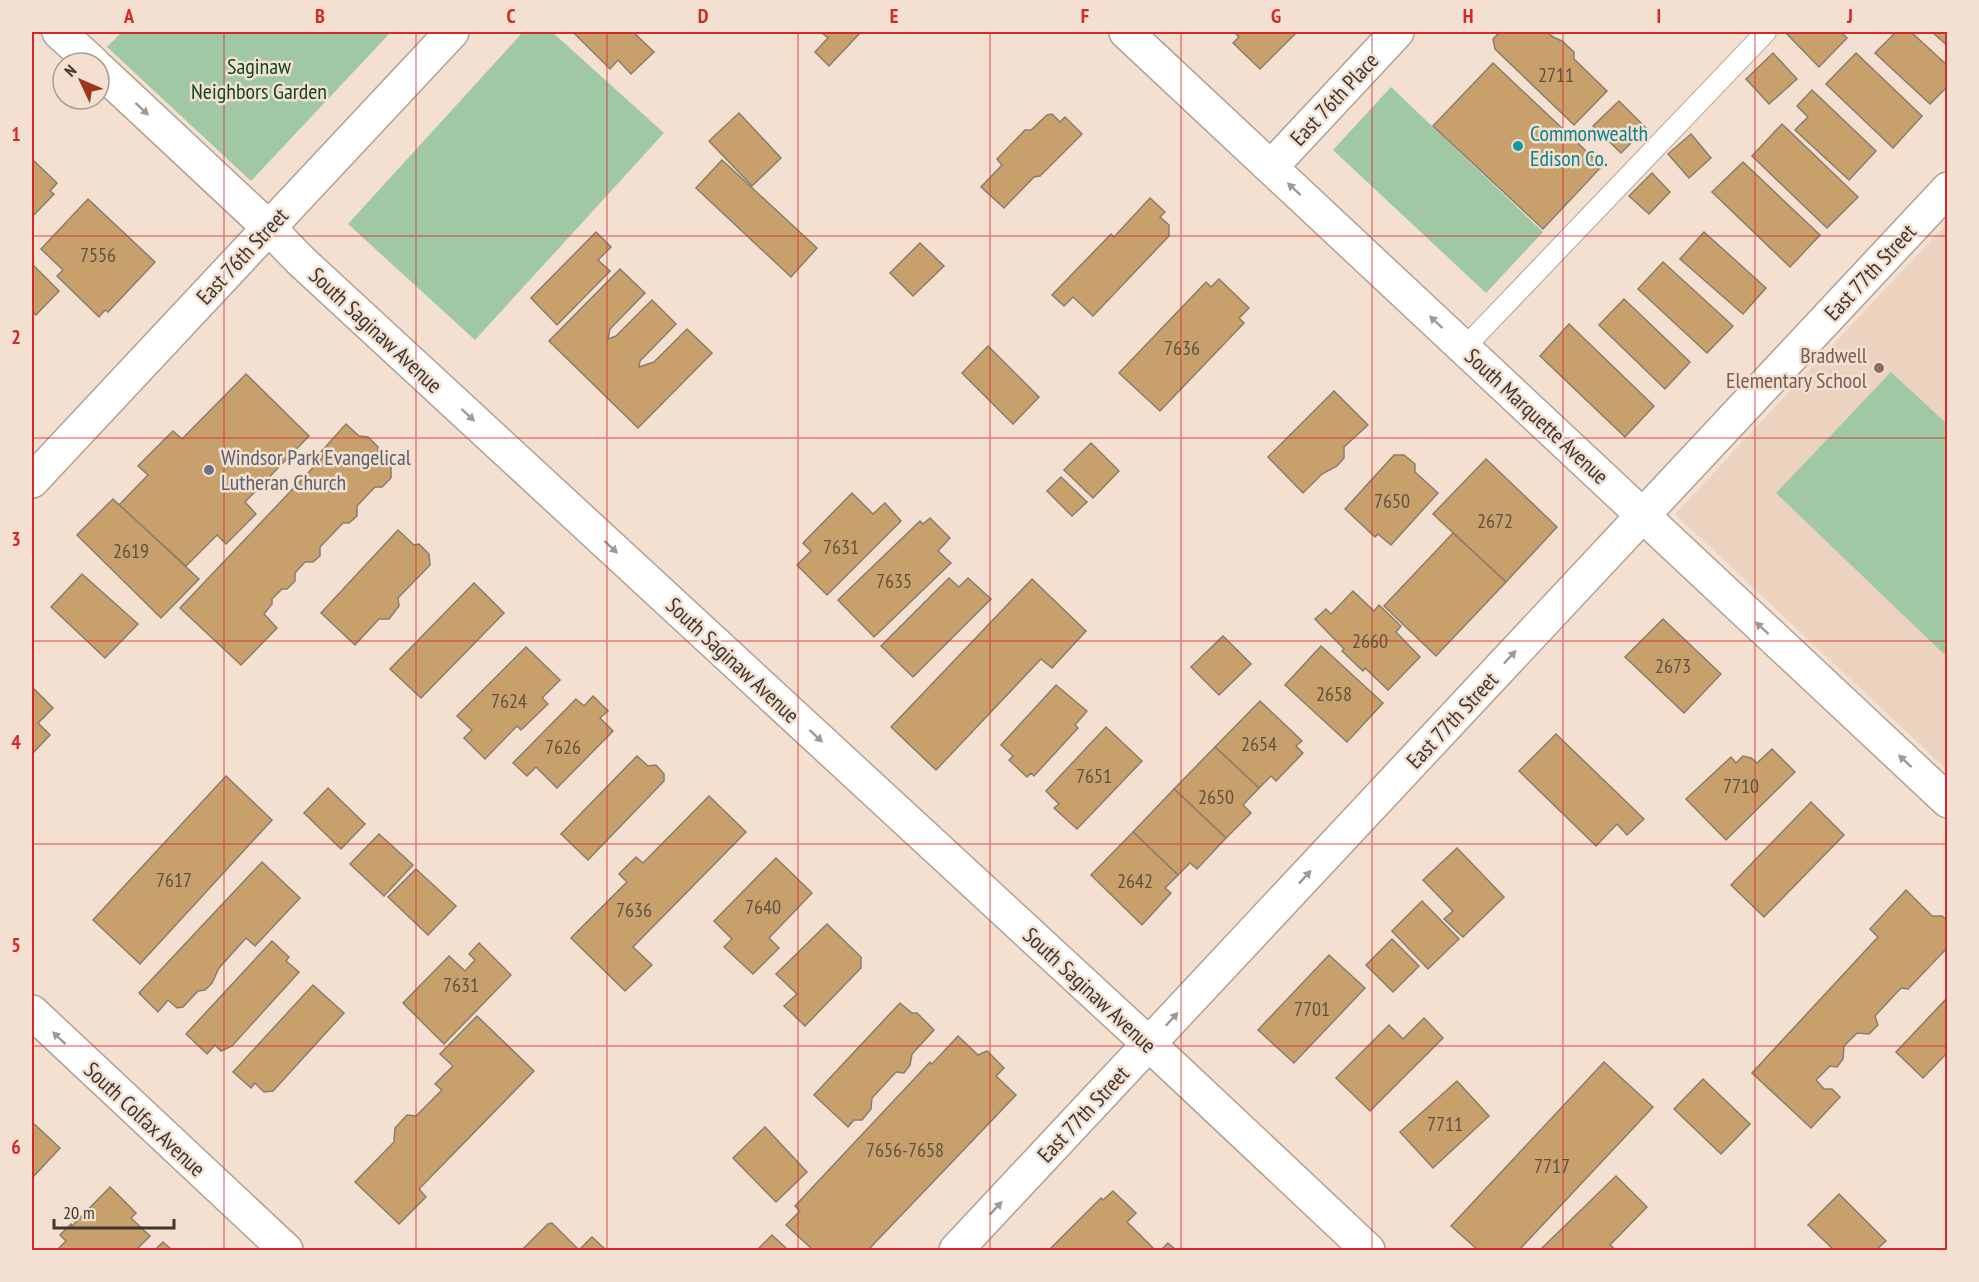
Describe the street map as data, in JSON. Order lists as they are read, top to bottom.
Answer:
{
  "streets": {
    "street": [
      "East 76th Place",
      "East 76th Street",
      "East 77th Street",
      "South Saginaw Avenue",
      "South Marquette Avenue",
      "South Colfax Avenue"
    ]
  },
  "crossings": [
    ["East 76th Place", "South Marquette Avenue"],
    ["East 76th Street", "South Saginaw Avenue"],
    ["East 77th Street", "South Saginaw Avenue"],
    ["East 77th Street", "South Marquette Avenue"]
  ],
  "one_way": [
    "East 77th Street",
    "South Saginaw Avenue",
    "South Marquette Avenue",
    "South Colfax Avenue"
  ],
  "parks": ["Saginaw Neighbors Garden"],
  "places": ["Commonwealth Edison Co.", "Bradwell Elementary School", "Windsor Park Evangelical Lutheran Church"],
  "house_numbers": [
    "2711",
    "7556",
    "7636",
    "7650",
    "2672",
    "7631",
    "2619",
    "7635",
    "2660",
    "2673",
    "2658",
    "7624",
    "2654",
    "7626",
    "7651",
    "7710",
    "2650",
    "7617",
    "2642",
    "7640",
    "7636",
    "7631",
    "7701",
    "7711",
    "7656-7658",
    "7717"
  ],
  "scale_bar": "20 m",
  "north": "top left",
  "grid": {
    "columns": [
      "A",
      "B",
      "C",
      "D",
      "E",
      "F",
      "G",
      "H",
      "I",
      "J"
    ],
    "rows": [
      "1",
      "2",
      "3",
      "4",
      "5",
      "6"
    ]
  }
}
